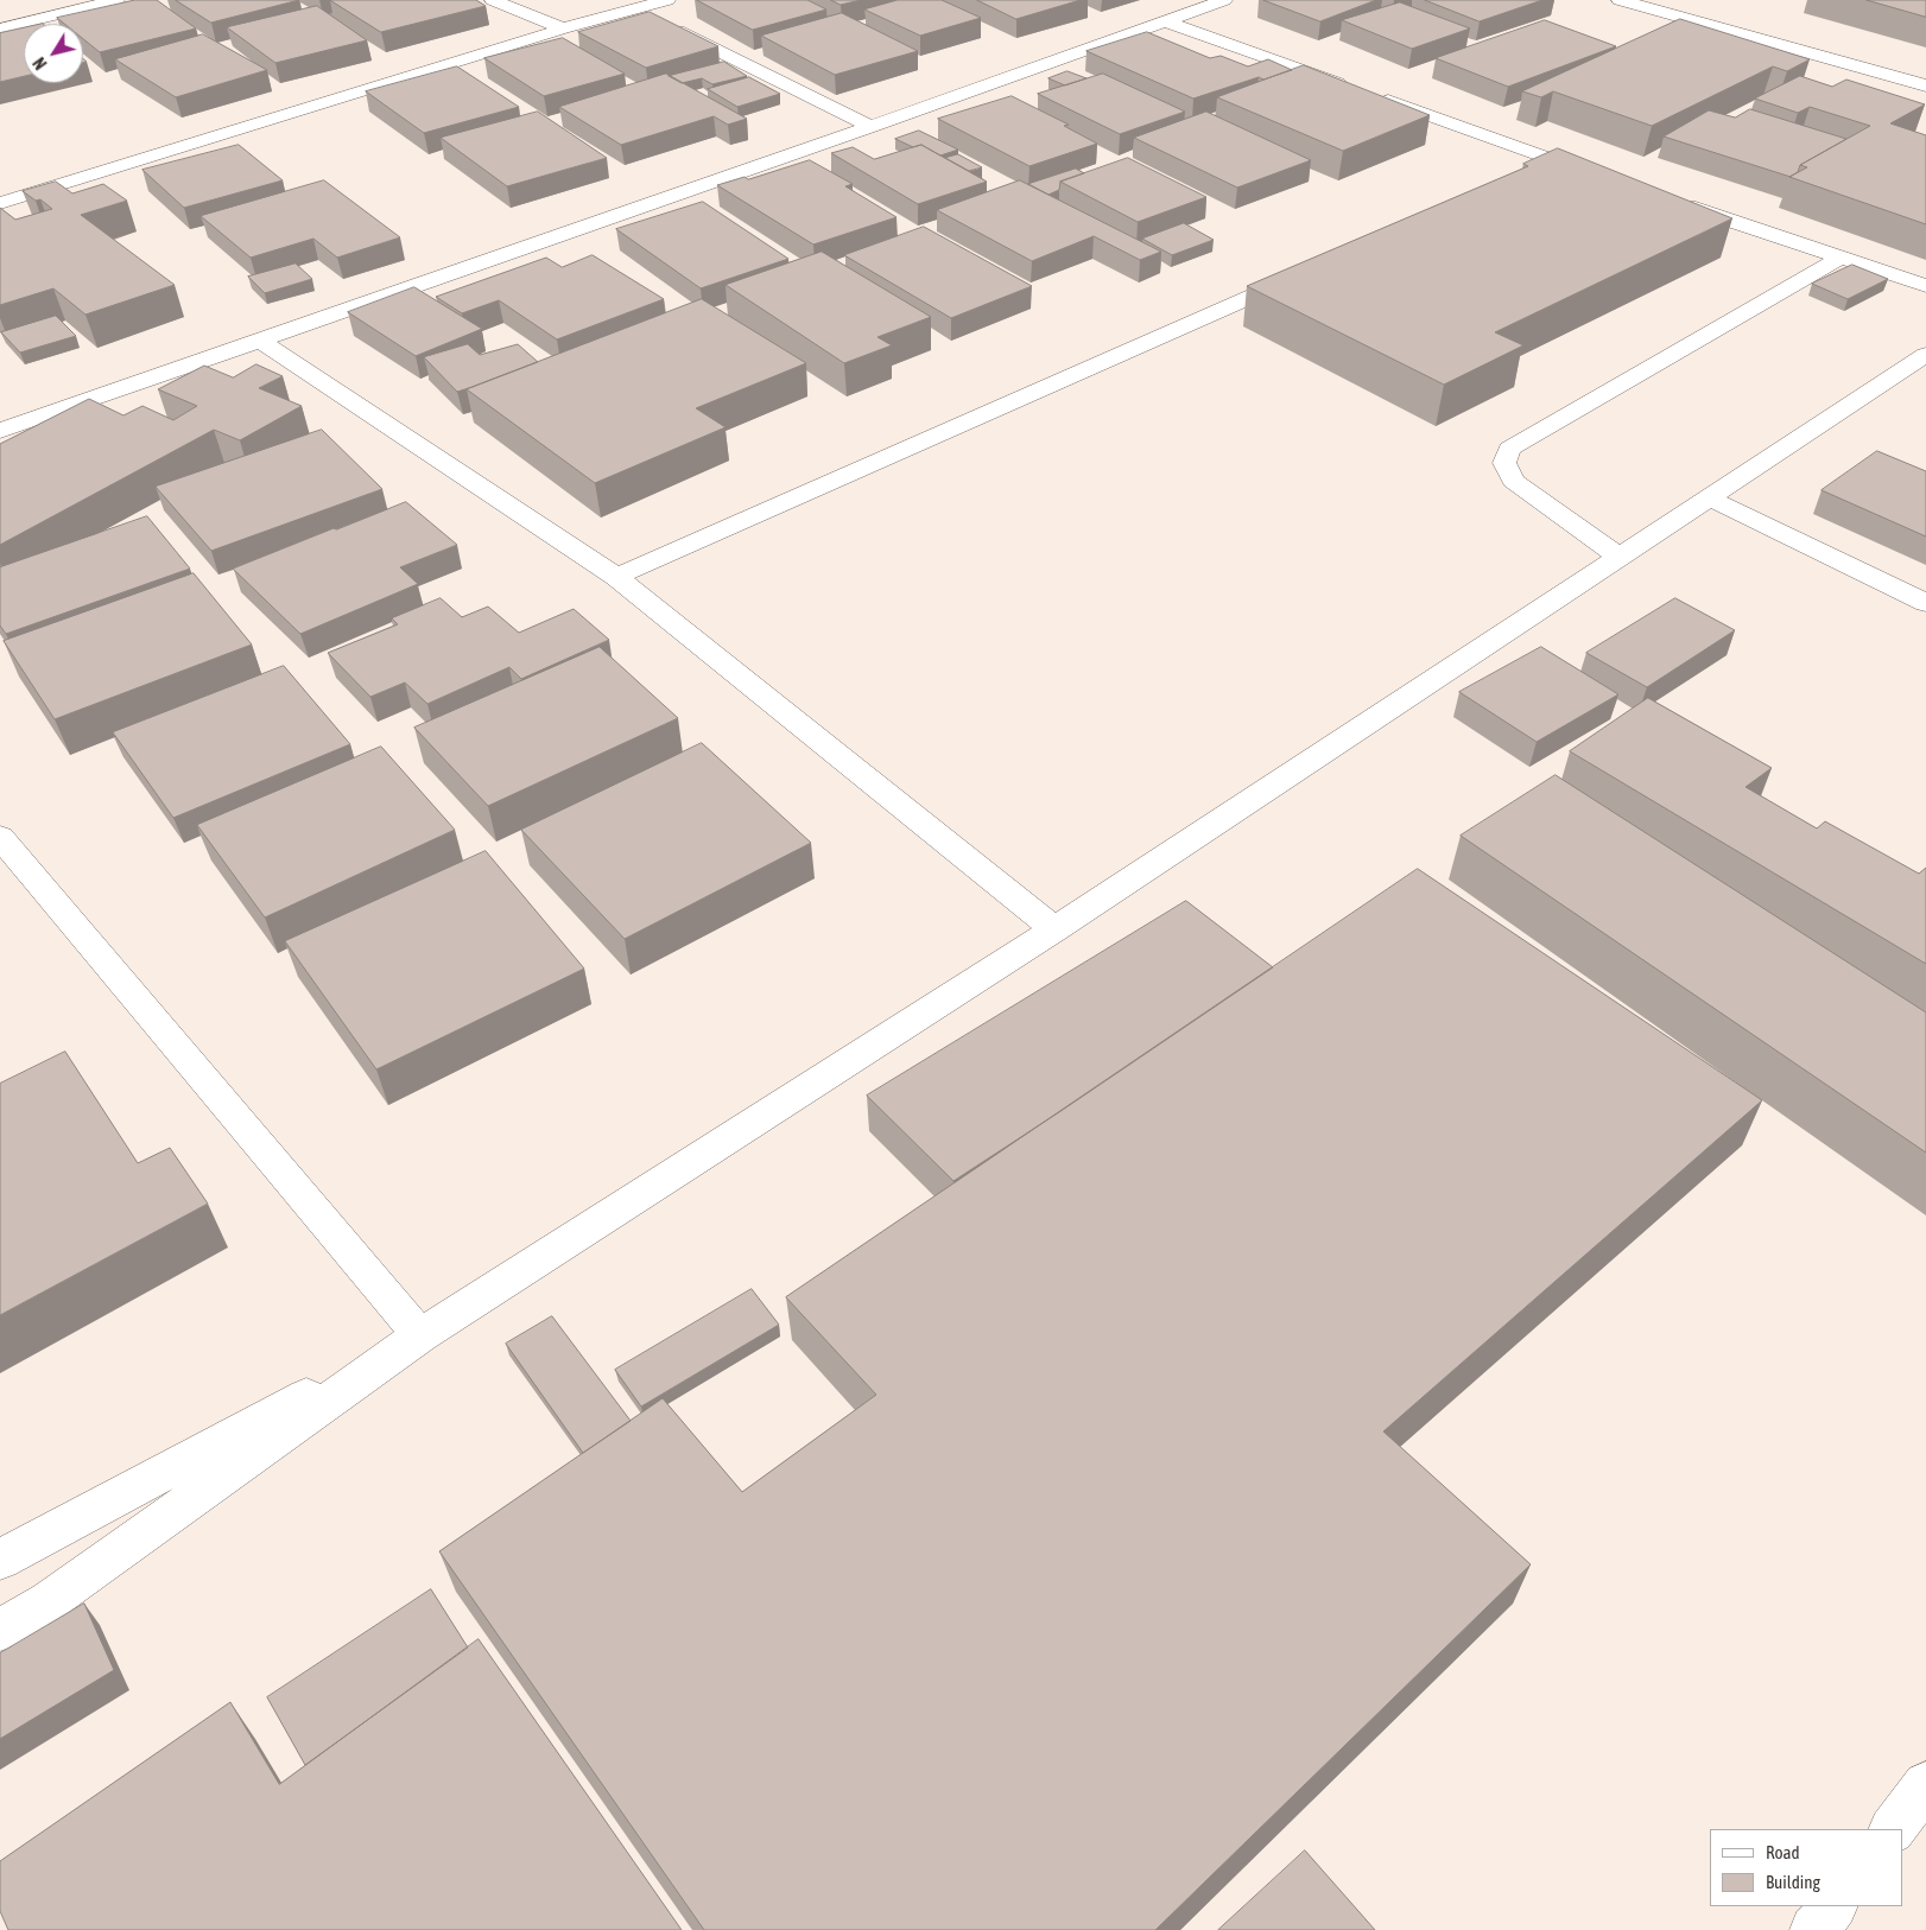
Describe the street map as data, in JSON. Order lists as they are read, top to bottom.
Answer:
{
  "legend": ["Road", "Building"],
  "north": "bottom left"
}
